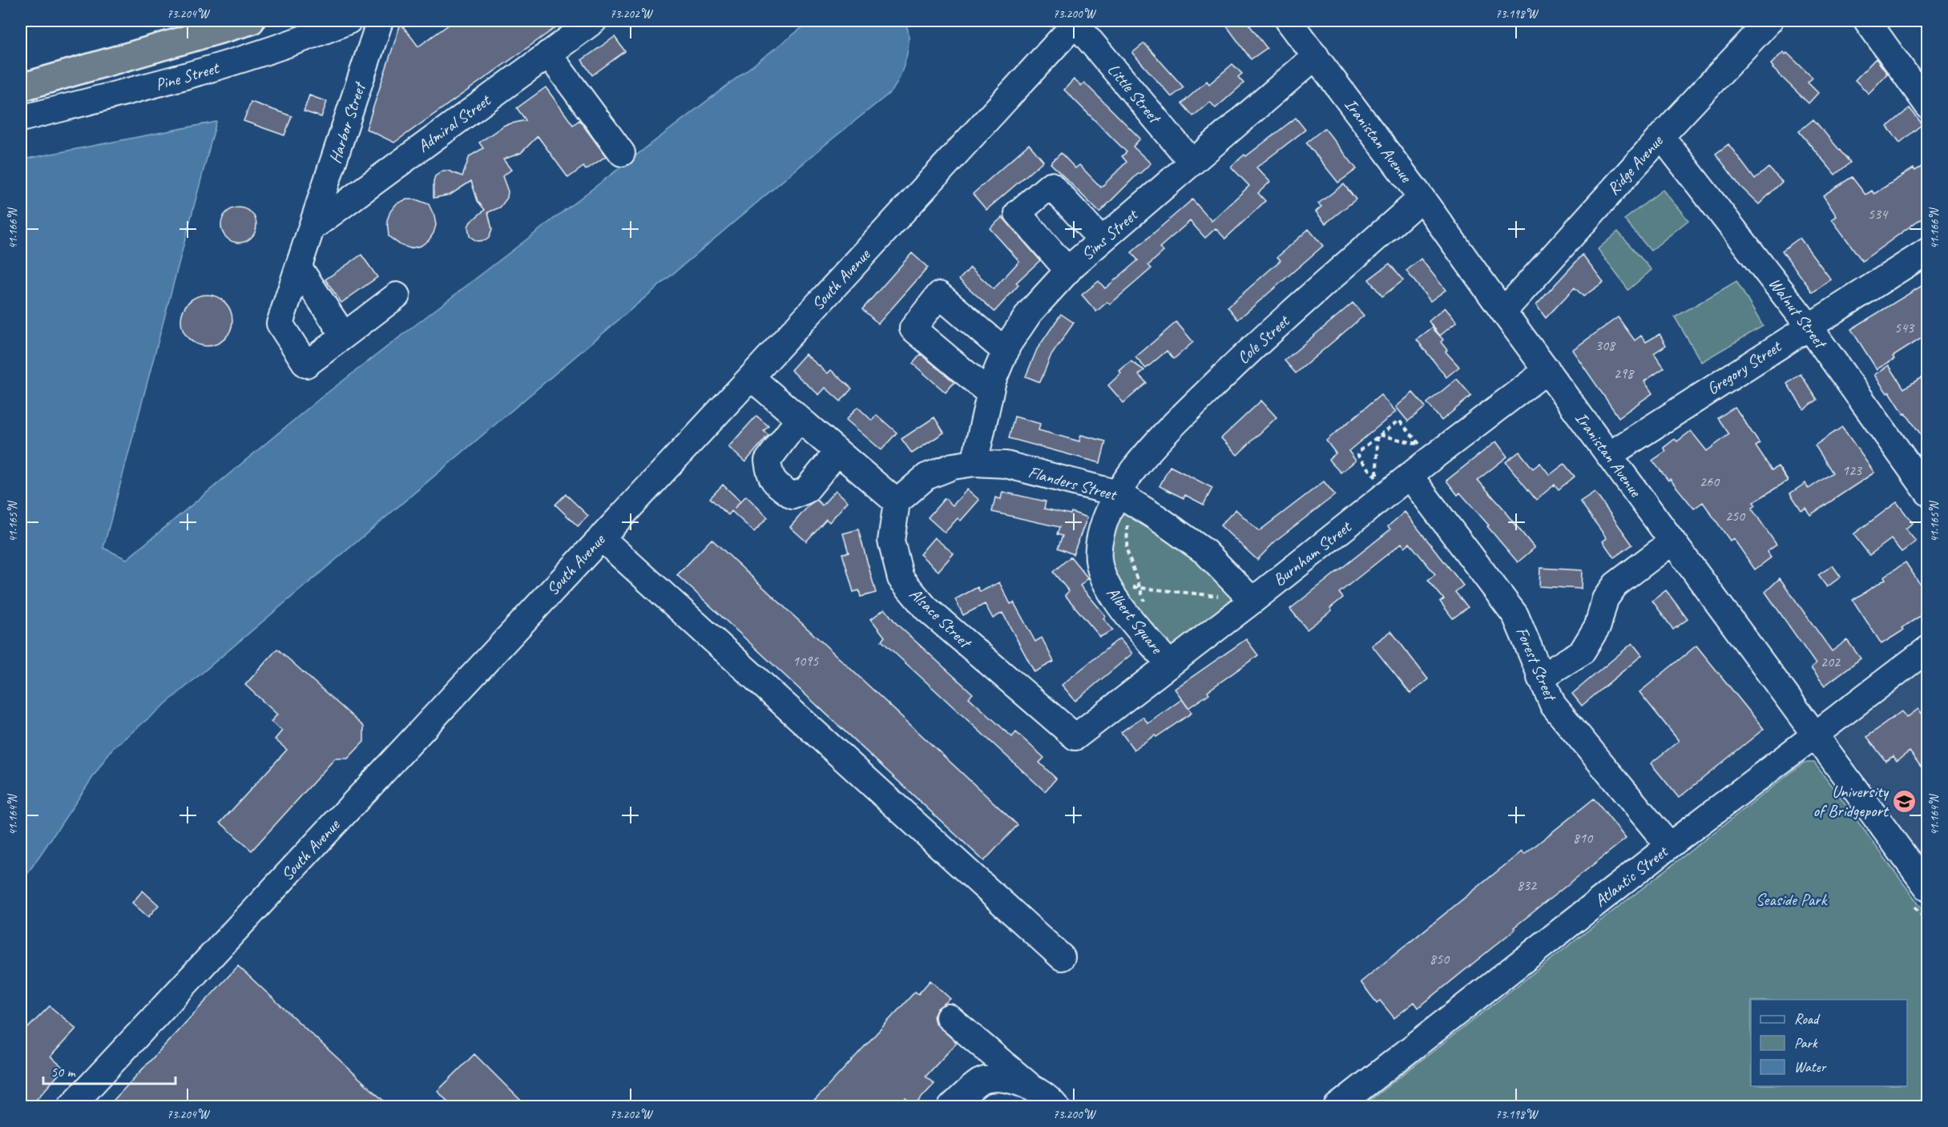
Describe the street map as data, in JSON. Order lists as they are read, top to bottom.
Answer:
{
  "streets": {
    "street": [
      "Pine Street",
      "Little Street",
      "Harbor Street",
      "Admiral Street",
      "Iranistan Avenue",
      "Ridge Avenue",
      "Sims Street",
      "South Avenue",
      "Walnut Street",
      "Cole Street",
      "Gregory Street",
      "Flanders Street",
      "Burnham Street",
      "Alsace Street",
      "Albert Square",
      "Forest Street",
      "Atlantic Street"
    ]
  },
  "crossings": [
    ["Little Street", "Sims Street"],
    ["Little Street", "South Avenue"],
    ["Harbor Street", "Admiral Street"],
    ["Iranistan Avenue", "Ridge Avenue"],
    ["Iranistan Avenue", "Sims Street"],
    ["Iranistan Avenue", "Cole Street"],
    ["Iranistan Avenue", "Gregory Street"],
    ["Iranistan Avenue", "Burnham Street"],
    ["Iranistan Avenue", "Atlantic Street"],
    ["Ridge Avenue", "Walnut Street"],
    ["Sims Street", "Flanders Street"],
    ["Walnut Street", "Gregory Street"],
    ["Cole Street", "Flanders Street"],
    ["Cole Street", "Albert Square"],
    ["Flanders Street", "Burnham Street"],
    ["Flanders Street", "Alsace Street"],
    ["Flanders Street", "Albert Square"],
    ["Burnham Street", "Alsace Street"],
    ["Burnham Street", "Albert Square"],
    ["Burnham Street", "Forest Street"],
    ["Forest Street", "Atlantic Street"]
  ],
  "parks": ["Seaside Park"],
  "places": {
    "school or university": ["University of Bridgeport"]
  },
  "house_numbers": [
    "534",
    "543",
    "308",
    "298",
    "123",
    "260",
    "250",
    "1095",
    "202",
    "810",
    "832",
    "850"
  ],
  "legend": ["Road", "Park", "Water"],
  "scale_bar": "50 m",
  "coordinates": [
    "73.204°W",
    "73.202°W",
    "73.200°W",
    "73.198°W",
    "41.166°N",
    "41.165°N",
    "41.164°N"
  ]
}
